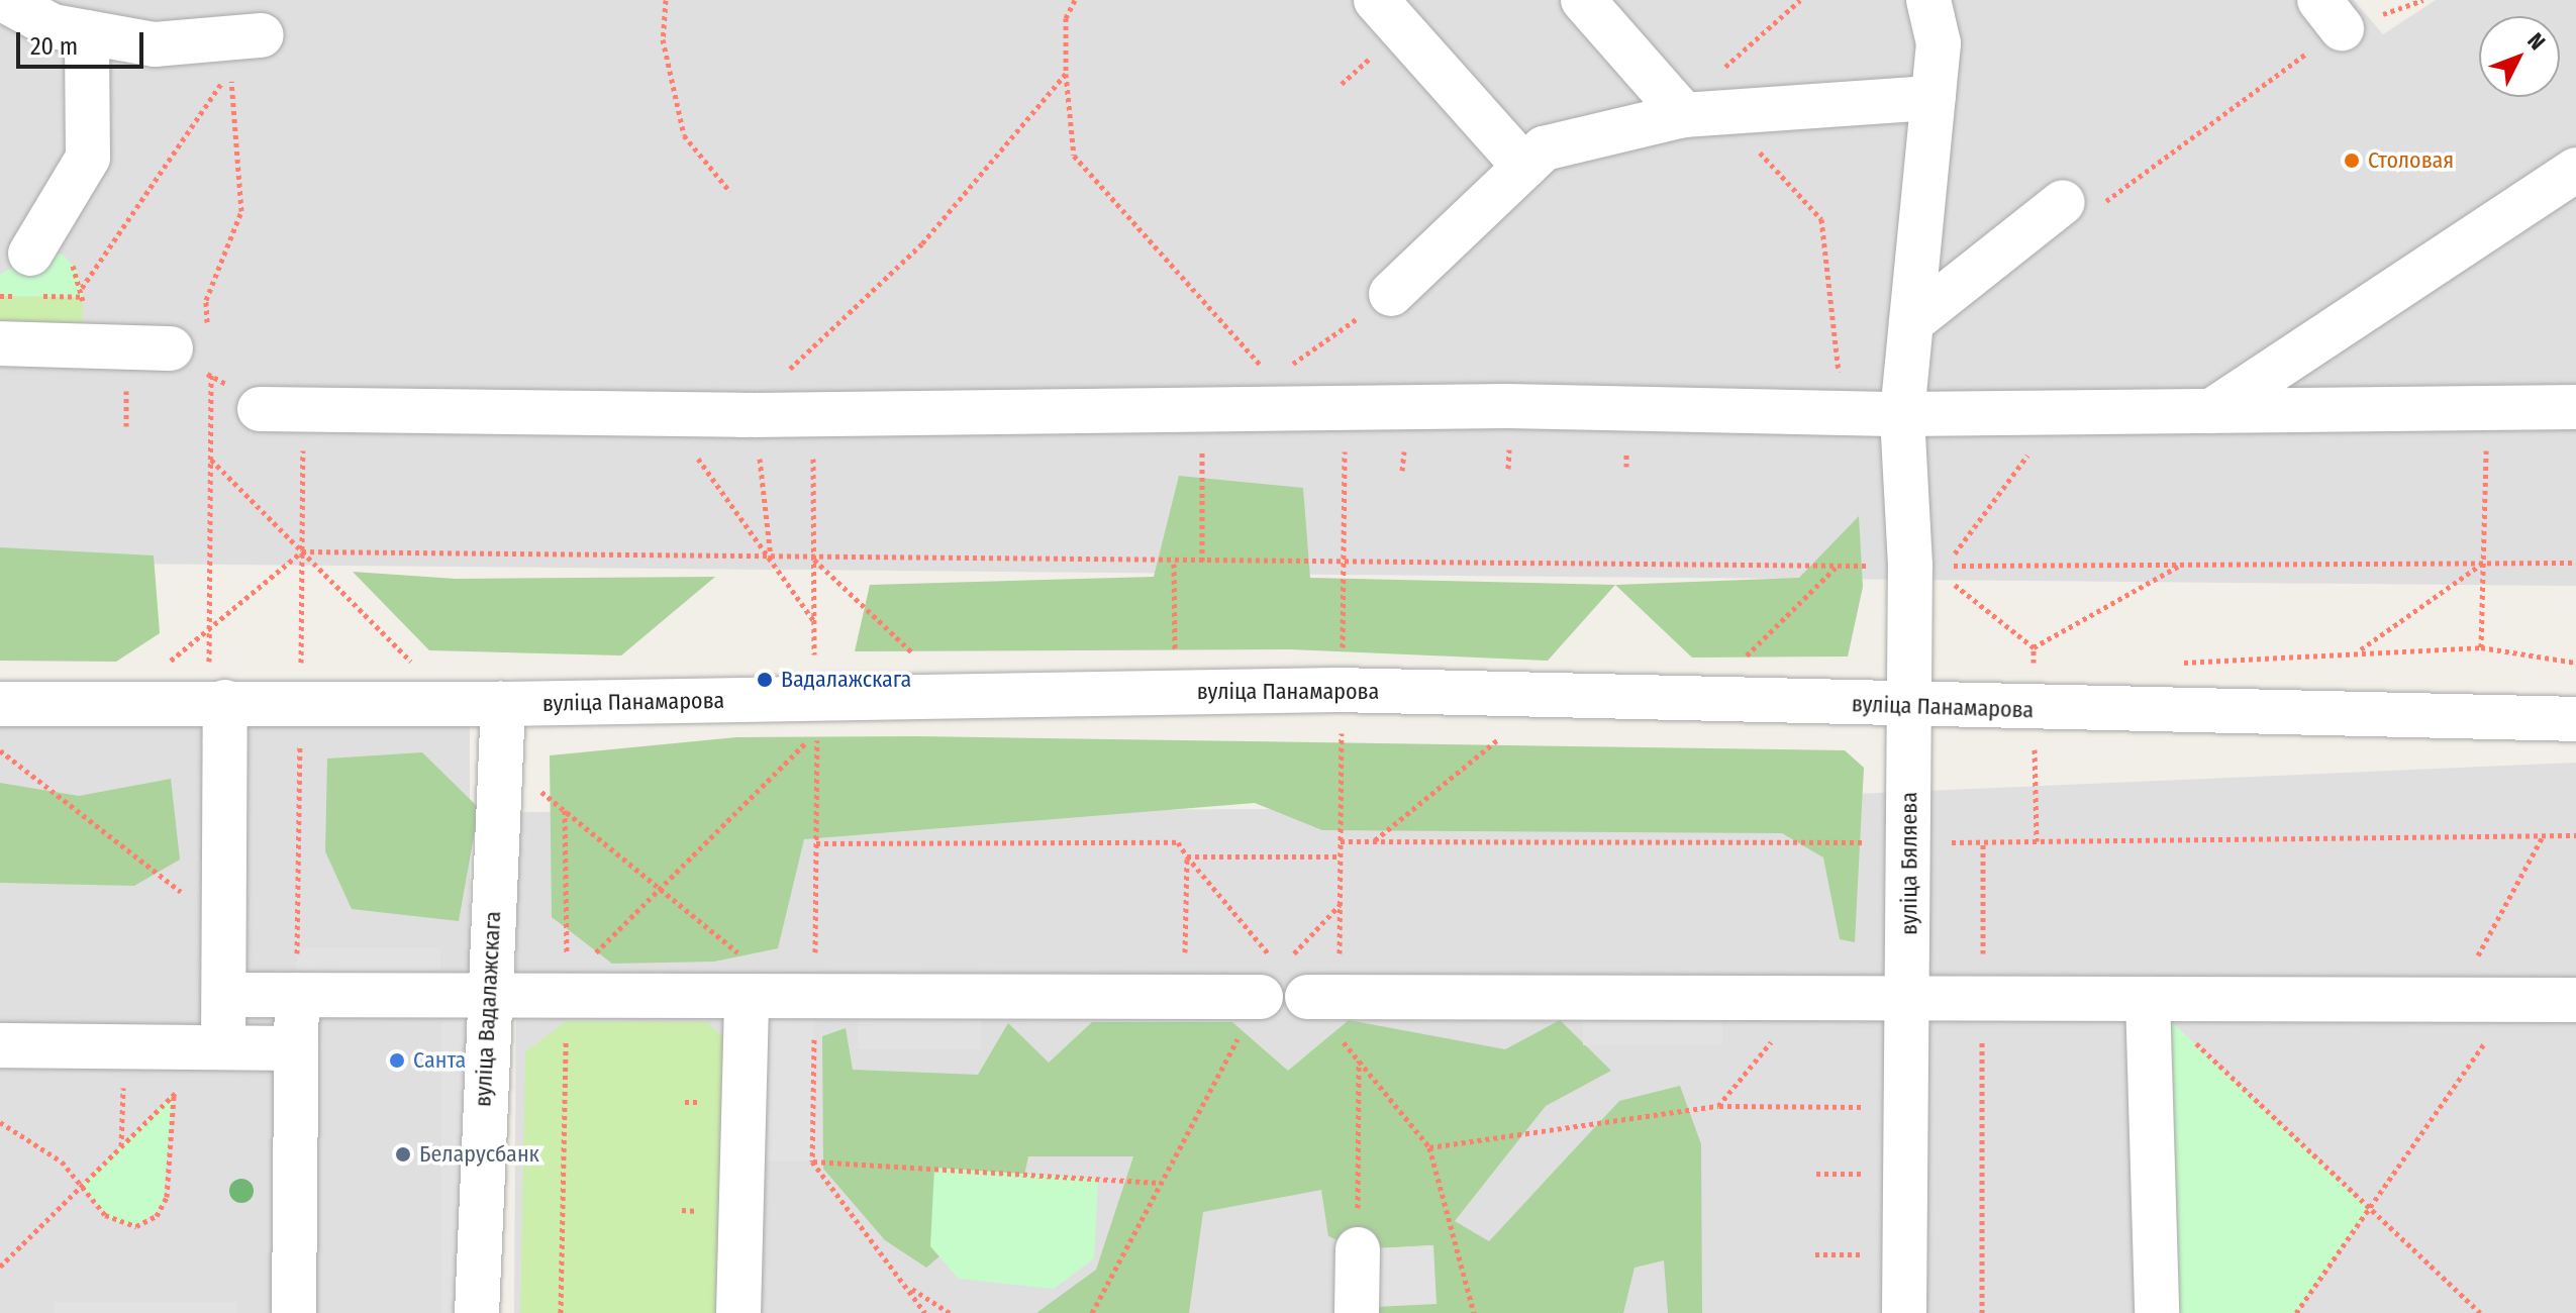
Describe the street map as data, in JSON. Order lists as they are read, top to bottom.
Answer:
{
  "streets": {
    "street": ["вуліца Панамарова", "вуліца Бяляева", "вуліца Вадалажскага"]
  },
  "crossings": [
    ["вуліца Панамарова", "вуліца Бяляева"],
    ["вуліца Панамарова", "вуліца Вадалажскага"]
  ],
  "places": [
    "Столовая",
    "Вадалажскага",
    "Санта",
    "Беларусбанк"
  ],
  "scale_bar": "20 m",
  "north": "top right"
}
